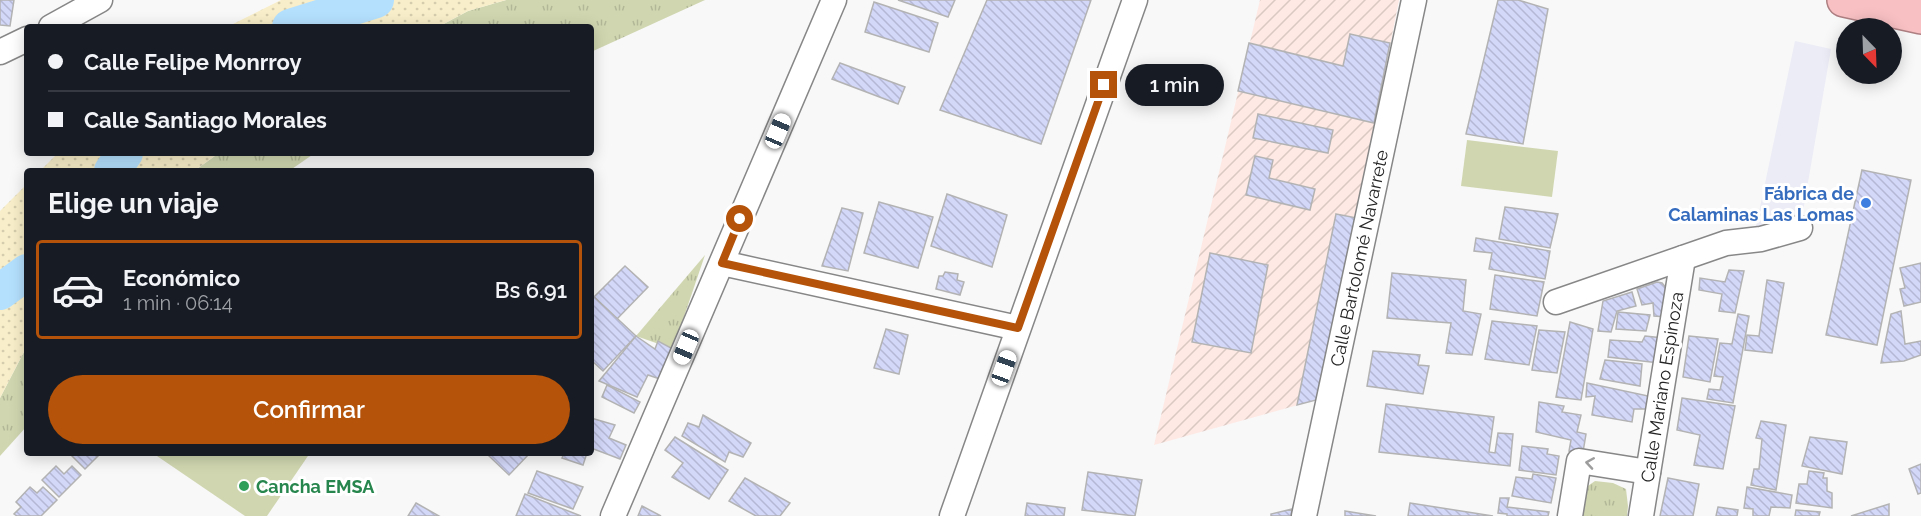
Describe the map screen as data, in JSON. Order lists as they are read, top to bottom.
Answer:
{
  "streets": {
    "street": ["Calle Bartolomé Navarrete", "Calle Mariano Espinoza"]
  },
  "places": ["Fábrica de Calaminas Las Lomas", "Cancha EMSA"],
  "north": "bottom right",
  "page": {
    "banner": ["Calle Felipe Monrroy", "Calle Santiago Morales"],
    "bubble": "1 min",
    "heading": "Elige un viaje",
    "list": [
      {
        "name": "Económico",
        "note": "1 min · 06:14",
        "value": "Bs 6.91"
      }
    ],
    "buttons": "Confirmar"
  }
}
